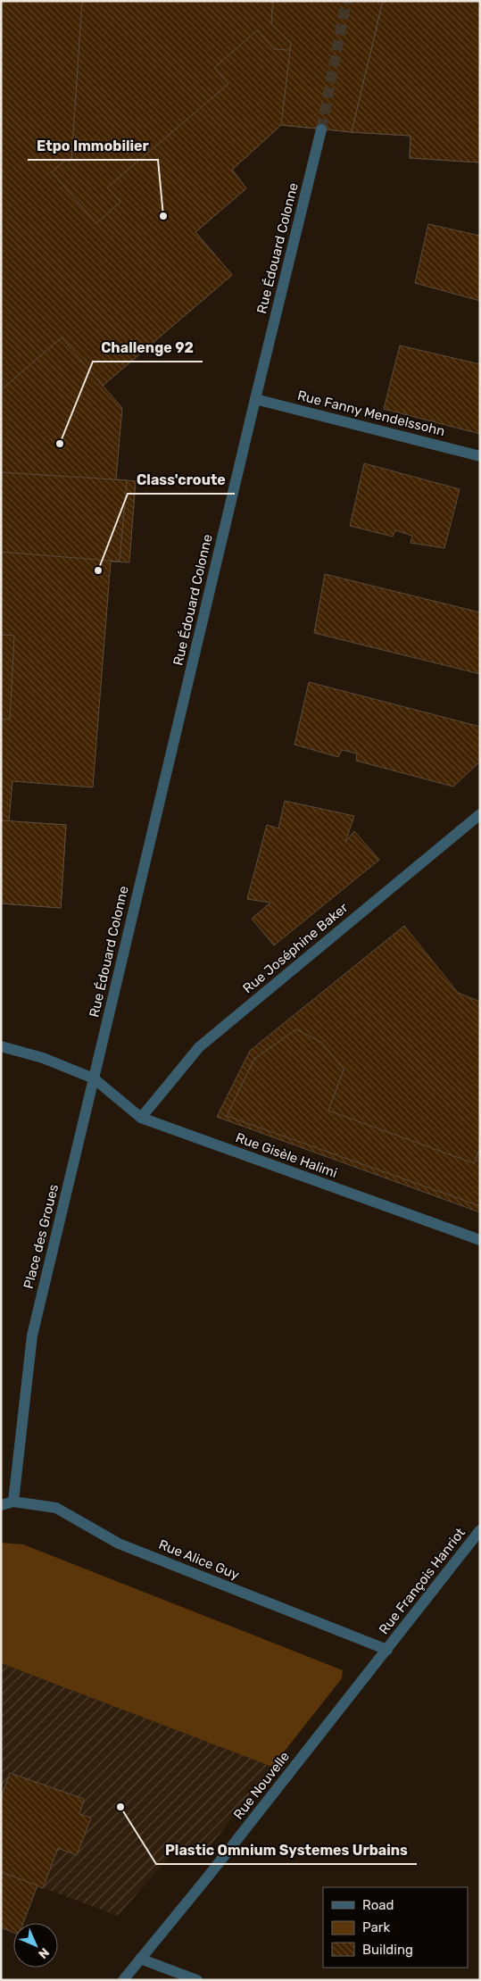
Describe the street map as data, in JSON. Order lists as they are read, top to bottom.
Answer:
{
  "streets": {
    "street": [
      "Rue Édouard Colonne",
      "Rue Fanny Mendelssohn",
      "Rue Joséphine Baker",
      "Rue Gisèle Halimi",
      "Place des Groues",
      "Rue Alice Guy",
      "Rue François Hanriot",
      "Rue Nouvelle"
    ]
  },
  "crossings": [
    ["Rue Édouard Colonne", "Rue Fanny Mendelssohn"],
    ["Rue Édouard Colonne", "Rue Gisèle Halimi"],
    ["Rue Édouard Colonne", "Place des Groues"],
    ["Rue Joséphine Baker", "Rue Gisèle Halimi"],
    ["Rue Gisèle Halimi", "Place des Groues"],
    ["Place des Groues", "Rue Alice Guy"],
    ["Rue Alice Guy", "Rue François Hanriot"],
    ["Rue Alice Guy", "Rue Nouvelle"],
    ["Rue François Hanriot", "Rue Nouvelle"]
  ],
  "places": [
    "Etpo Immobilier",
    "Challenge 92",
    "Class'croute",
    "Plastic Omnium Systemes Urbains"
  ],
  "legend": ["Road", "Park", "Building"],
  "north": "bottom right"
}
